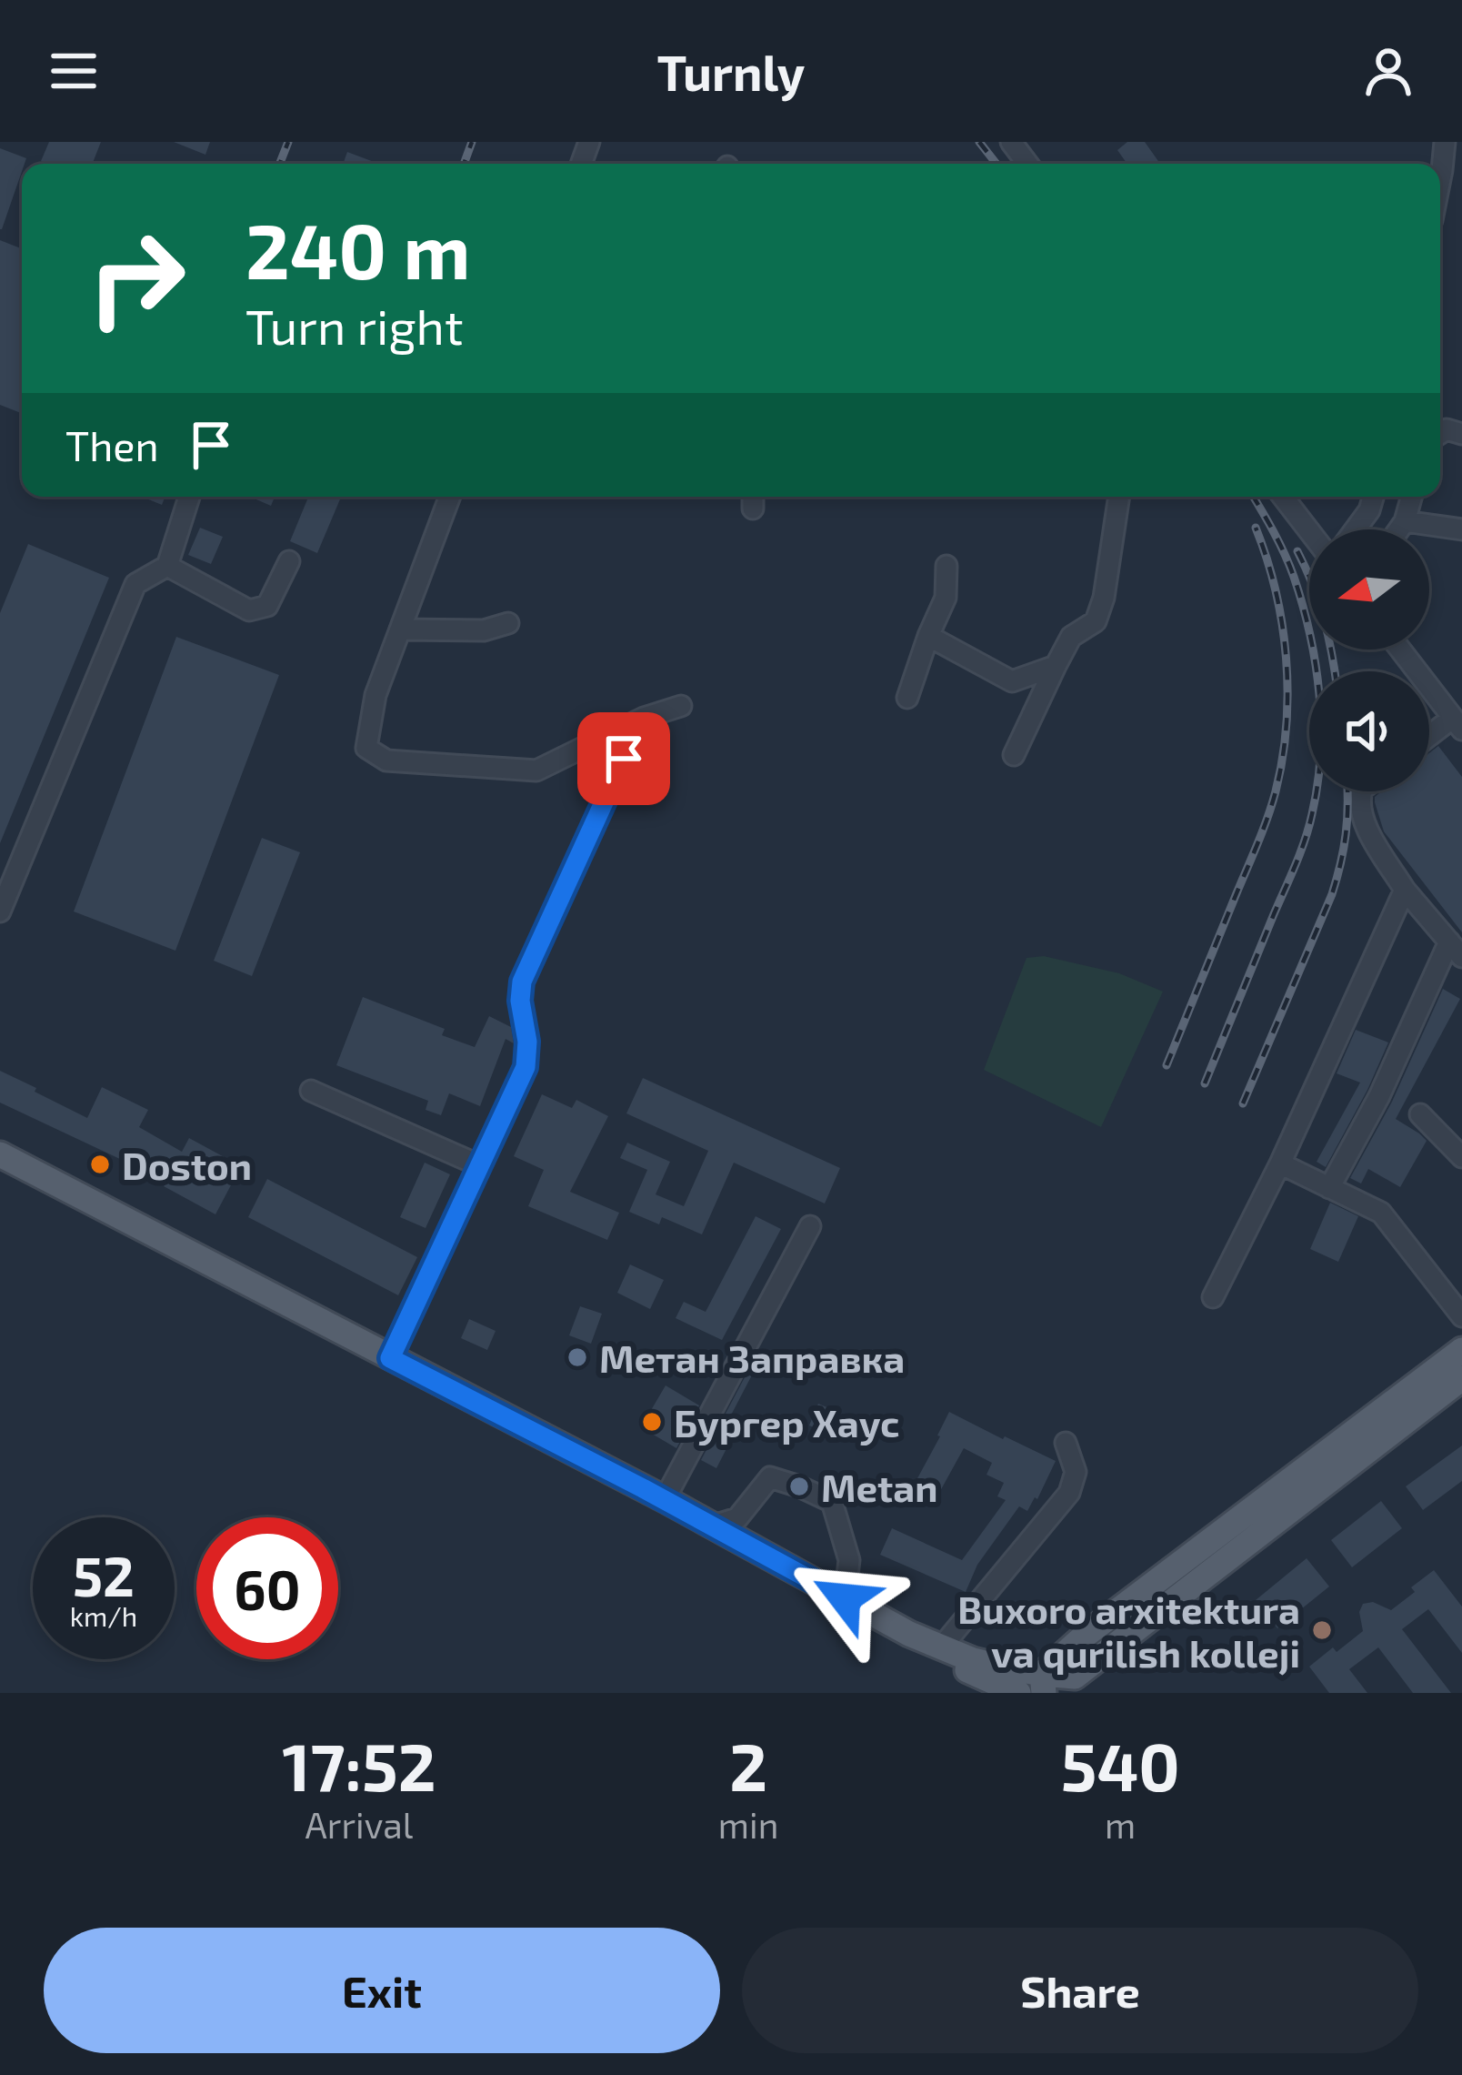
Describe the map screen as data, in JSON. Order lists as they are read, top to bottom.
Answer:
{
  "places": [
    "Doston",
    "Метан Заправка",
    "Бургер Хаус",
    "Metan",
    "Buxoro arxitektura va qurilish kolleji"
  ],
  "north": "left",
  "page": {
    "header": "Turnly",
    "turn": ["240 m", "Turn right"],
    "then": "Then",
    "speed": "52 km/h",
    "limit": "60",
    "eta": [
      "17:52",
      "Arrival",
      "2",
      "min",
      "540",
      "m"
    ],
    "buttons": ["Exit", "Share"]
  }
}
